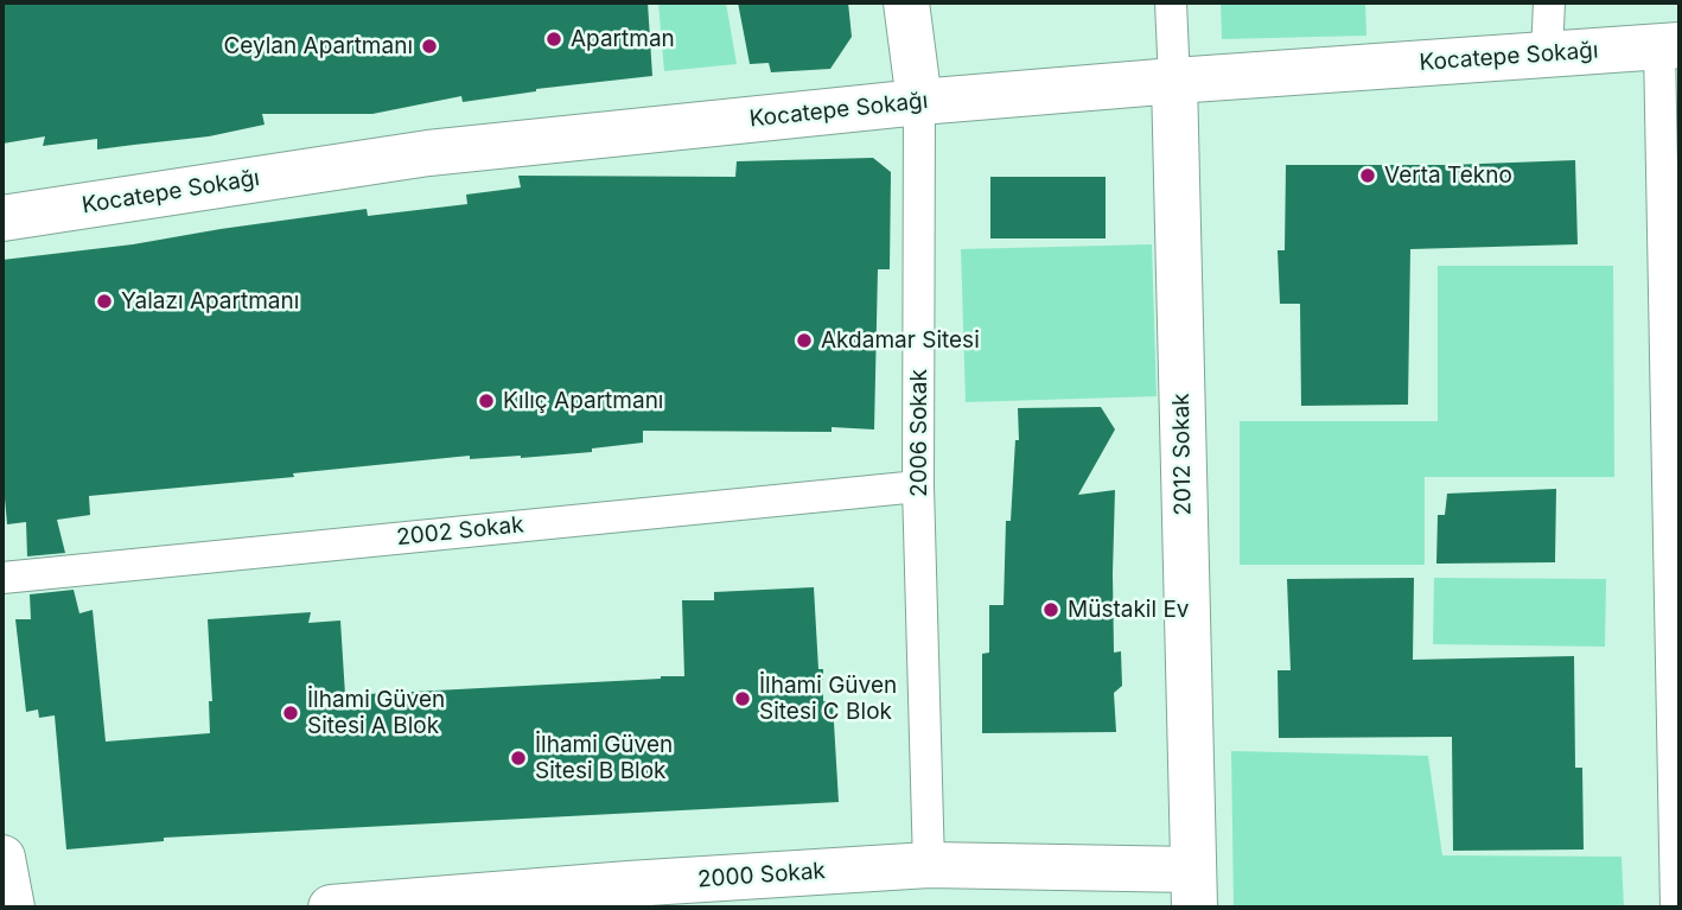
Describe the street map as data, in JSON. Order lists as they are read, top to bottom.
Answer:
{
  "streets": {
    "street": [
      "Kocatepe Sokağı",
      "2006 Sokak",
      "2012 Sokak",
      "2000 Sokak"
    ],
    "lane": ["2002 Sokak"]
  },
  "crossings": [
    ["Kocatepe Sokağı", "2006 Sokak"],
    ["Kocatepe Sokağı", "2012 Sokak"],
    ["2006 Sokak", "2002 Sokak"],
    ["2006 Sokak", "2000 Sokak"],
    ["2012 Sokak", "2000 Sokak"]
  ],
  "places": [
    "Apartman",
    "Ceylan Apartmanı",
    "Verta Tekno",
    "Yalazı Apartmanı",
    "Akdamar Sitesi",
    "Kılıç Apartmanı",
    "Müstakil Ev",
    "İlhami Güven Sitesi C Blok",
    "İlhami Güven Sitesi A Blok",
    "İlhami Güven Sitesi B Blok"
  ]
}
